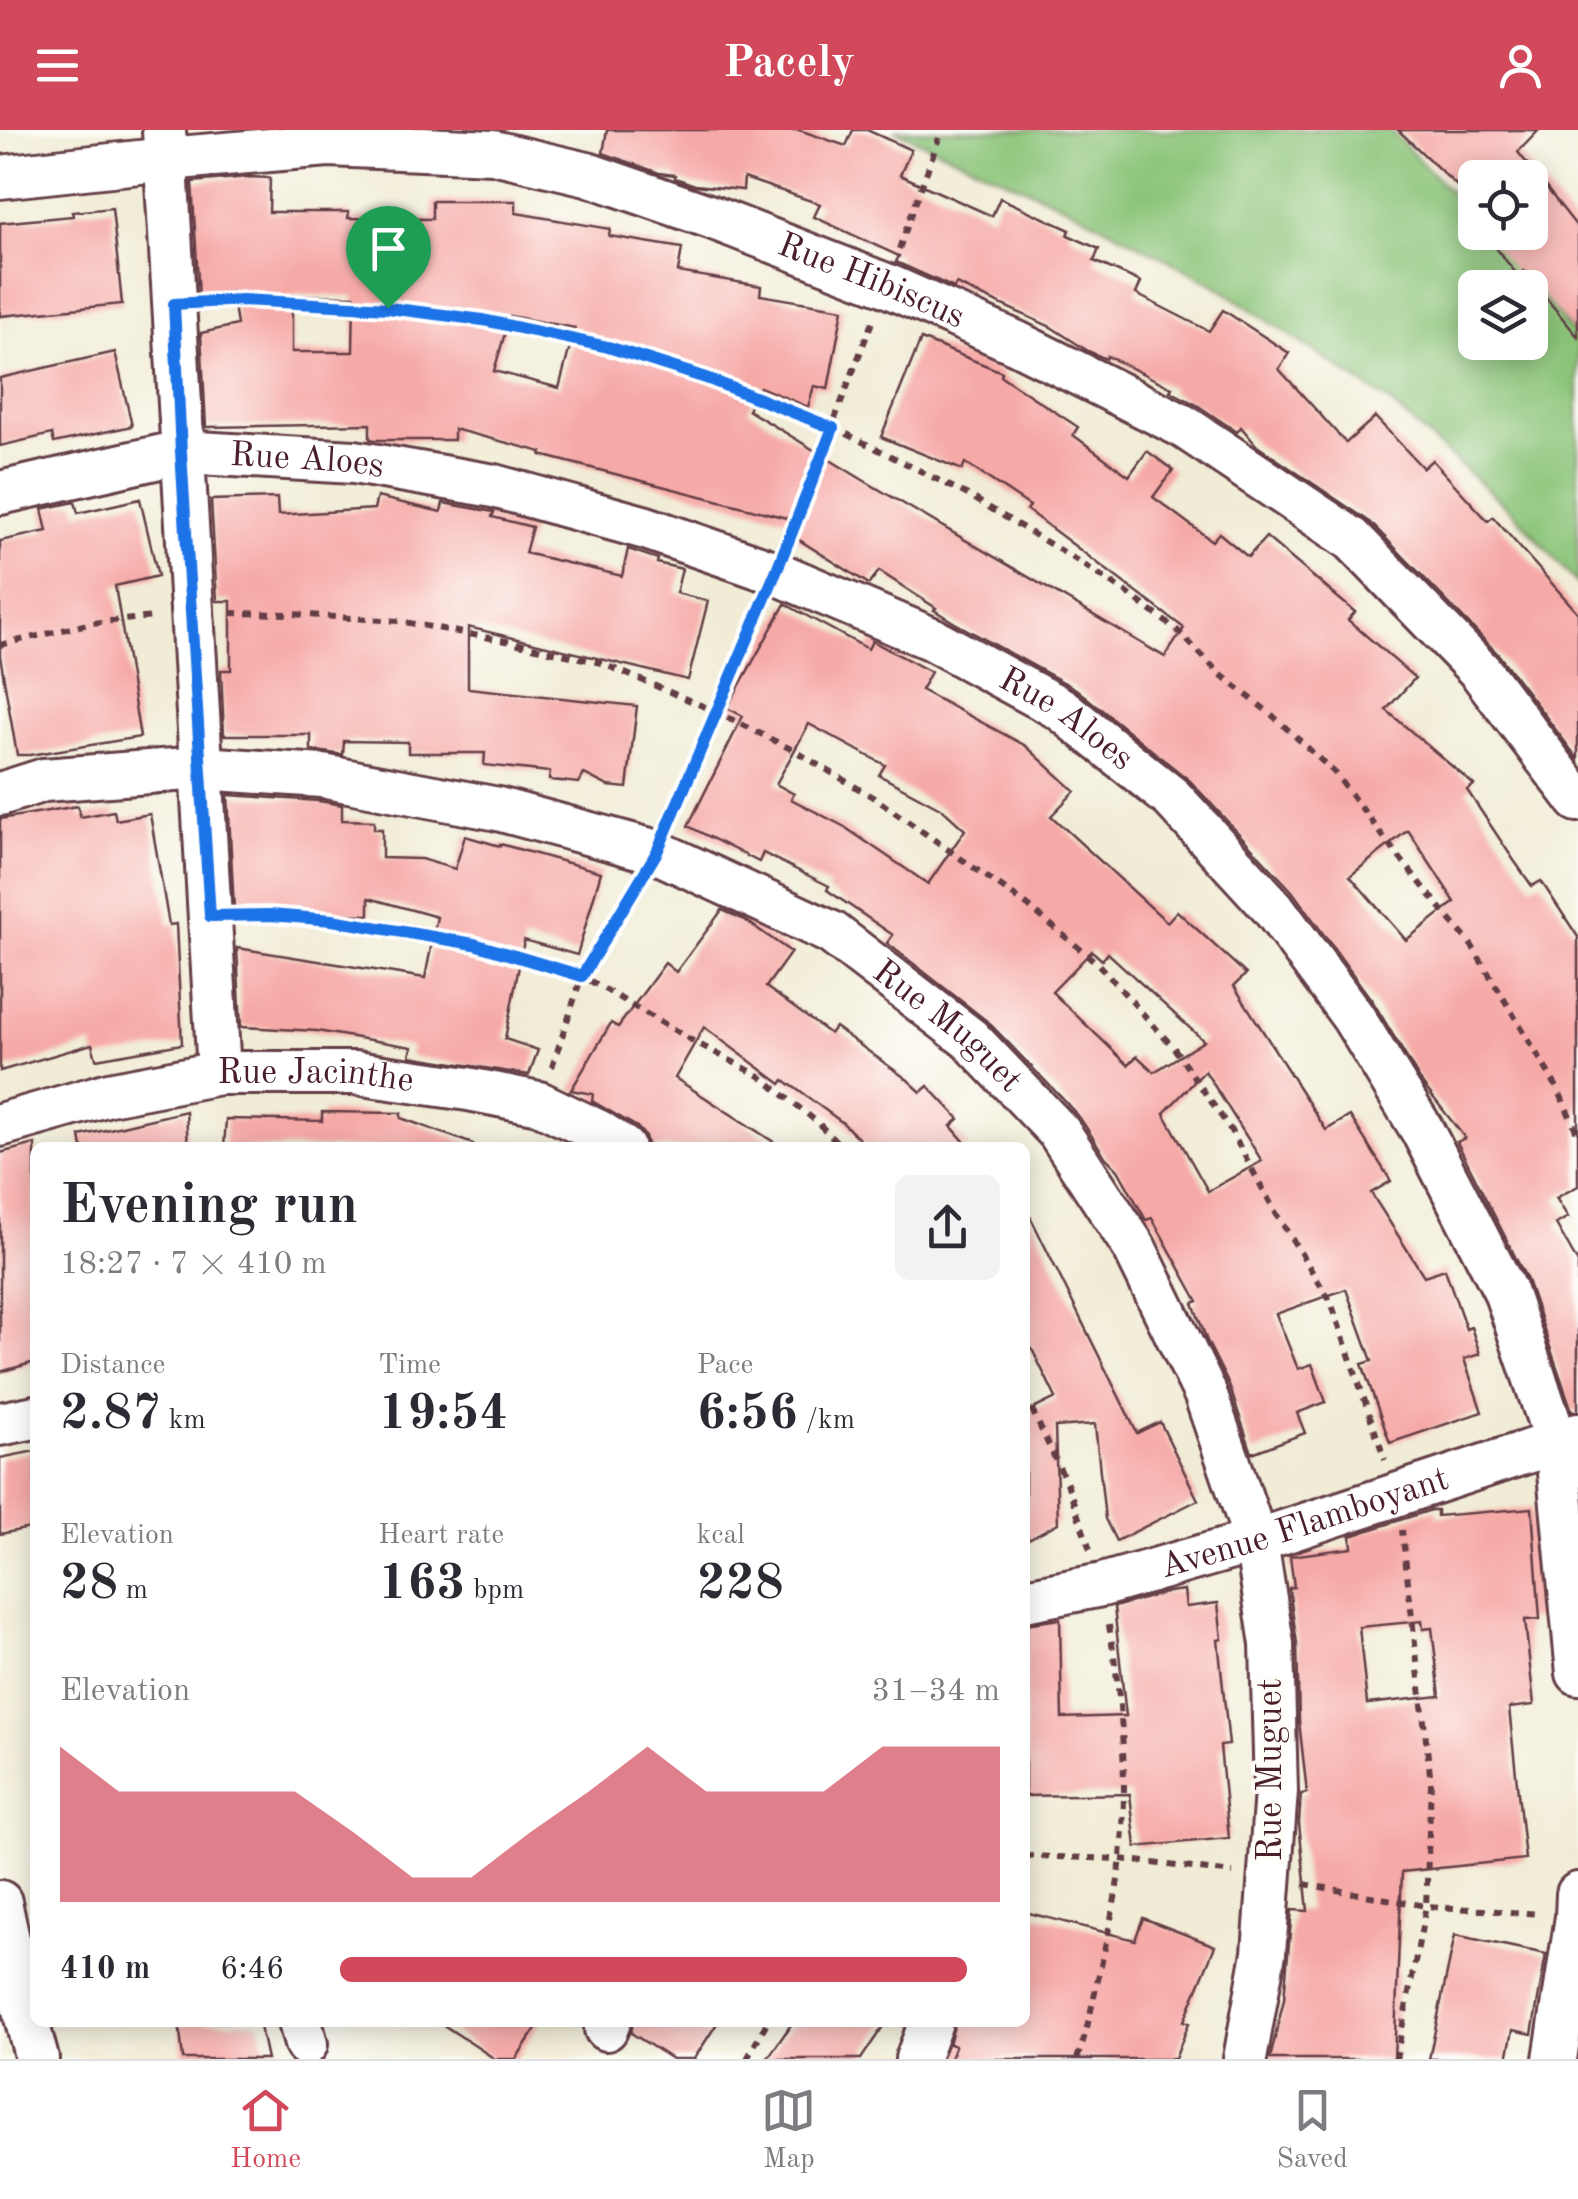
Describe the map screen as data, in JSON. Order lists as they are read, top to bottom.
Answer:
{
  "streets": {
    "street": [
      "Rue Hibiscus",
      "Rue Aloes",
      "Rue Muguet",
      "Rue Jacinthe",
      "Avenue Flamboyant"
    ]
  },
  "crossings": [
    ["Rue Aloes", "Avenue Flamboyant"],
    ["Rue Muguet", "Avenue Flamboyant"]
  ],
  "page": {
    "header": "Pacely",
    "heading": ["Evening run", "18:27 · 7 × 410 m"],
    "stats": [
      ["Distance", "2.87 km"],
      ["Time", "19:54"],
      ["Pace", "6:56 /km"],
      ["Elevation", "28 m"],
      ["Heart rate", "163 bpm"],
      ["kcal", "228"]
    ],
    "chart": ["Elevation", "31–34 m"],
    "list": [
      {
        "name": "410 m",
        "note": "6:46"
      }
    ],
    "tabs": ["Home", "Map", "Saved"]
  }
}
